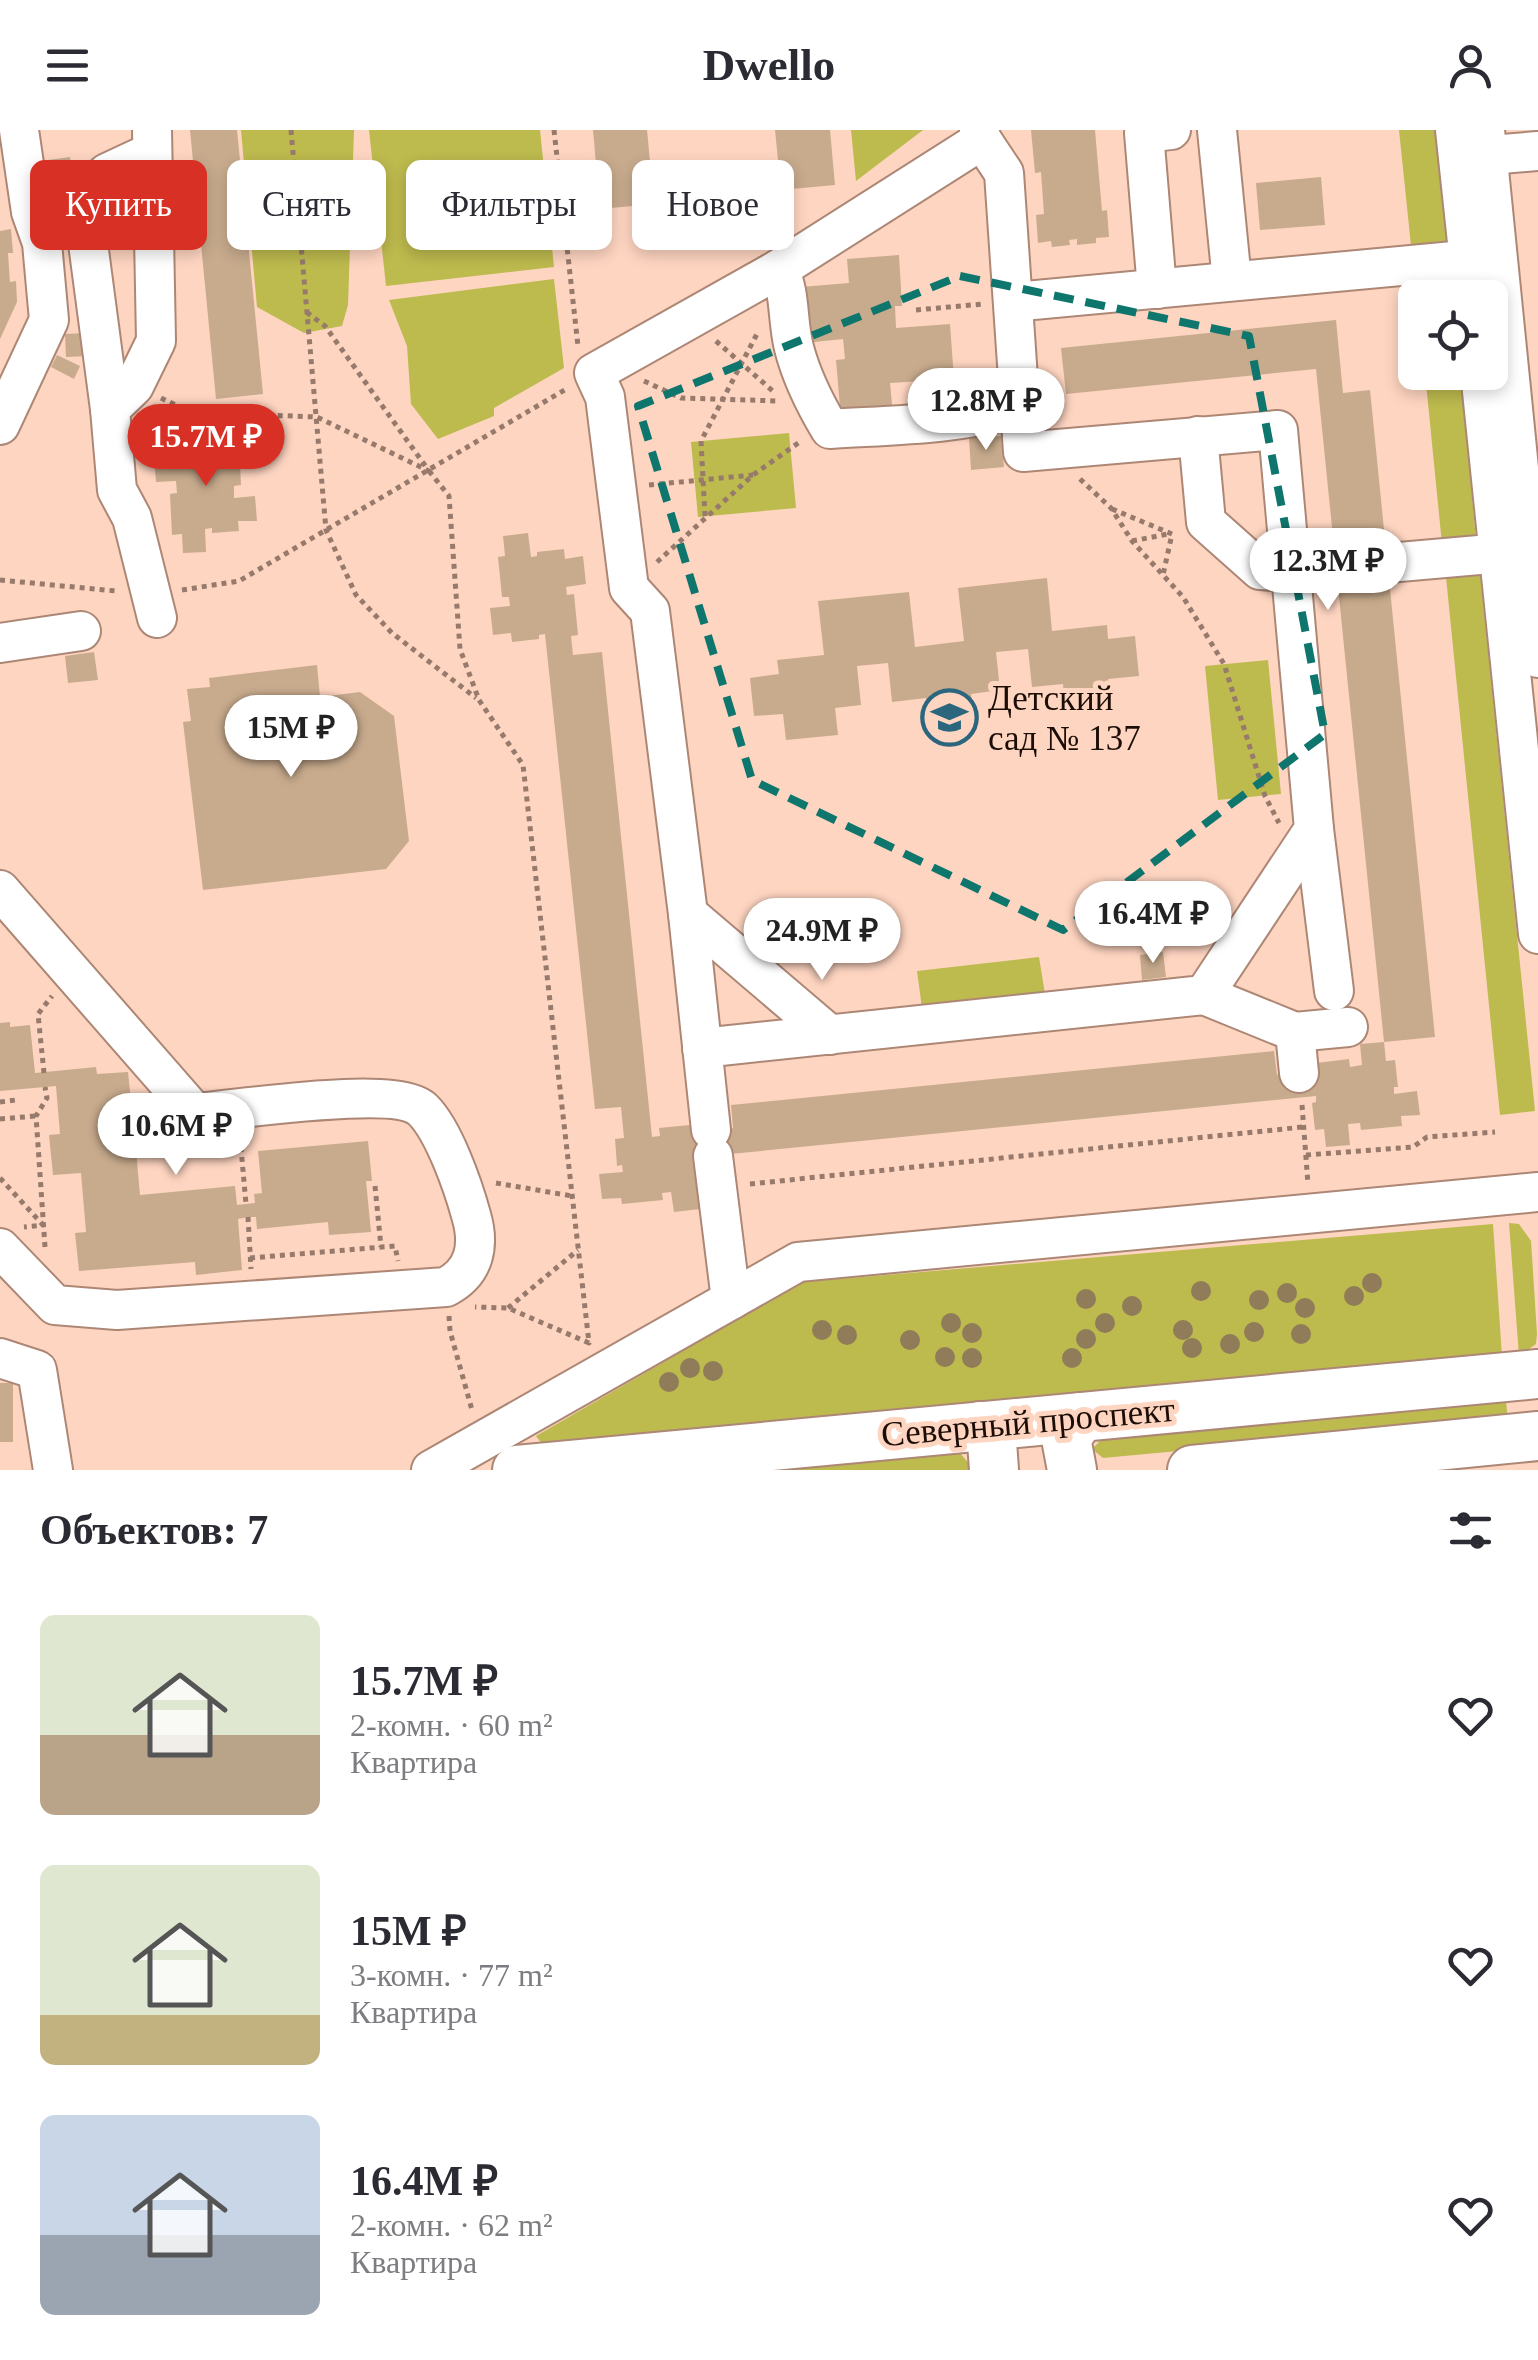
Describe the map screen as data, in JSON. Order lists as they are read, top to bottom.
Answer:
{
  "streets": {
    "main road": ["Северный проспект"]
  },
  "places": {
    "school or university": ["Детский сад № 137"]
  },
  "page": {
    "header": "Dwello",
    "chip": [
      "Купить",
      "Снять",
      "Фильтры",
      "Новое"
    ],
    "price": [
      "12.8M ₽",
      "15.7M ₽",
      "12.3M ₽",
      "15M ₽",
      "16.4M ₽",
      "24.9M ₽",
      "10.6M ₽"
    ],
    "heading": "Объектов: 7",
    "list": [
      {
        "name": "15.7M ₽",
        "note": "2-комн. · 60 m² · Квартира"
      },
      {
        "name": "15M ₽",
        "note": "3-комн. · 77 m² · Квартира"
      },
      {
        "name": "16.4M ₽",
        "note": "2-комн. · 62 m² · Квартира"
      }
    ]
  }
}
